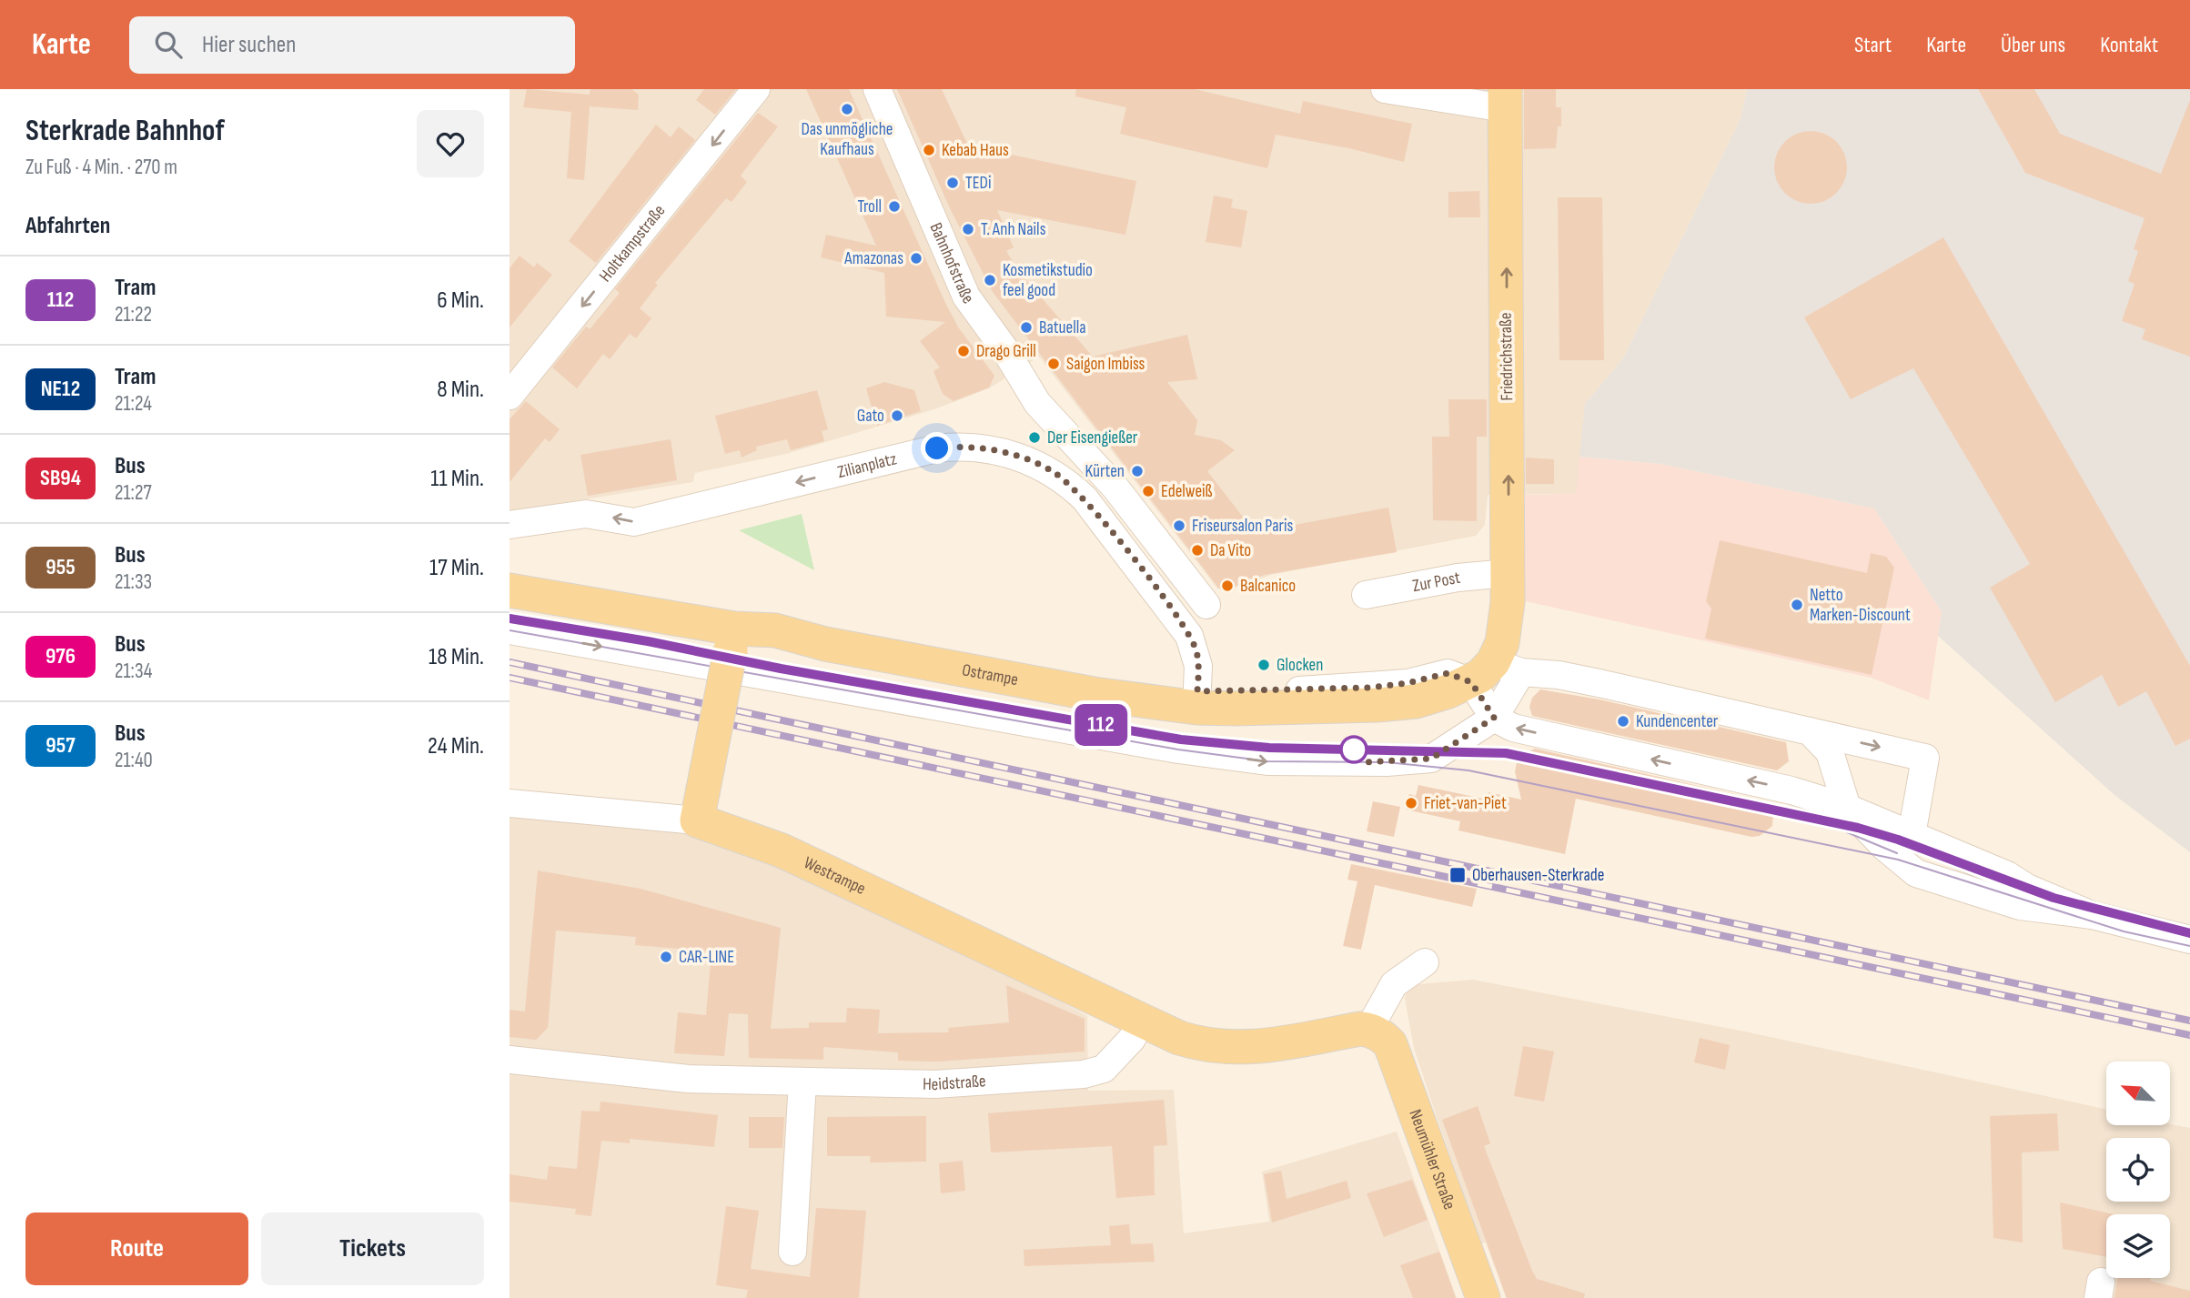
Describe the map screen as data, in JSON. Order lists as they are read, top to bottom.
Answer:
{
  "streets": {
    "main road": [
      "Friedrichstraße",
      "Ostrampe",
      "Westrampe",
      "Neumühler Straße"
    ],
    "street": [
      "Holtkampstraße",
      "Bahnhofstraße",
      "Zilianplatz",
      "Zur Post",
      "Heidstraße"
    ]
  },
  "crossings": [
    ["Friedrichstraße", "Zur Post"],
    ["Friedrichstraße", "Ostrampe"],
    ["Zilianplatz", "Ostrampe"],
    ["Westrampe", "Heidstraße"]
  ],
  "one_way": ["Holtkampstraße", "Friedrichstraße"],
  "places": {
    "other": [
      "Das unmögliche Kaufhaus",
      "Kebab Haus",
      "TEDi",
      "Troll",
      "T. Anh Nails",
      "Amazonas",
      "Kosmetikstudio feel good",
      "Batuella",
      "Drago Grill",
      "Saigon Imbiss",
      "Gato",
      "Der Eisengießer",
      "Kürten",
      "Edelweiß",
      "Friseursalon Paris",
      "Da Vito",
      "Balcanico",
      "Netto Marken-Discount",
      "Glocken",
      "Kundencenter",
      "Friet-van-Piet",
      "CAR-LINE"
    ],
    "transit": ["Oberhausen-Sterkrade"]
  },
  "lines": ["tram line 112"],
  "north": "top left",
  "page": {
    "header": "Karte",
    "search": "Hier suchen",
    "nav": [
      "Start",
      "Karte",
      "Über uns",
      "Kontakt"
    ],
    "heading": [
      ["Sterkrade Bahnhof", "Zu Fuß · 4 Min. · 270 m"],
      "Abfahrten"
    ],
    "on_map": "112",
    "list": [
      {
        "mark": "112",
        "name": "Tram",
        "note": "21:22",
        "value": "6 Min."
      },
      {
        "mark": "NE12",
        "name": "Tram",
        "note": "21:24",
        "value": "8 Min."
      },
      {
        "mark": "SB94",
        "name": "Bus",
        "note": "21:27",
        "value": "11 Min."
      },
      {
        "mark": "955",
        "name": "Bus",
        "note": "21:33",
        "value": "17 Min."
      },
      {
        "mark": "976",
        "name": "Bus",
        "note": "21:34",
        "value": "18 Min."
      },
      {
        "mark": "957",
        "name": "Bus",
        "note": "21:40",
        "value": "24 Min."
      }
    ],
    "buttons": ["Route", "Tickets"]
  }
}
